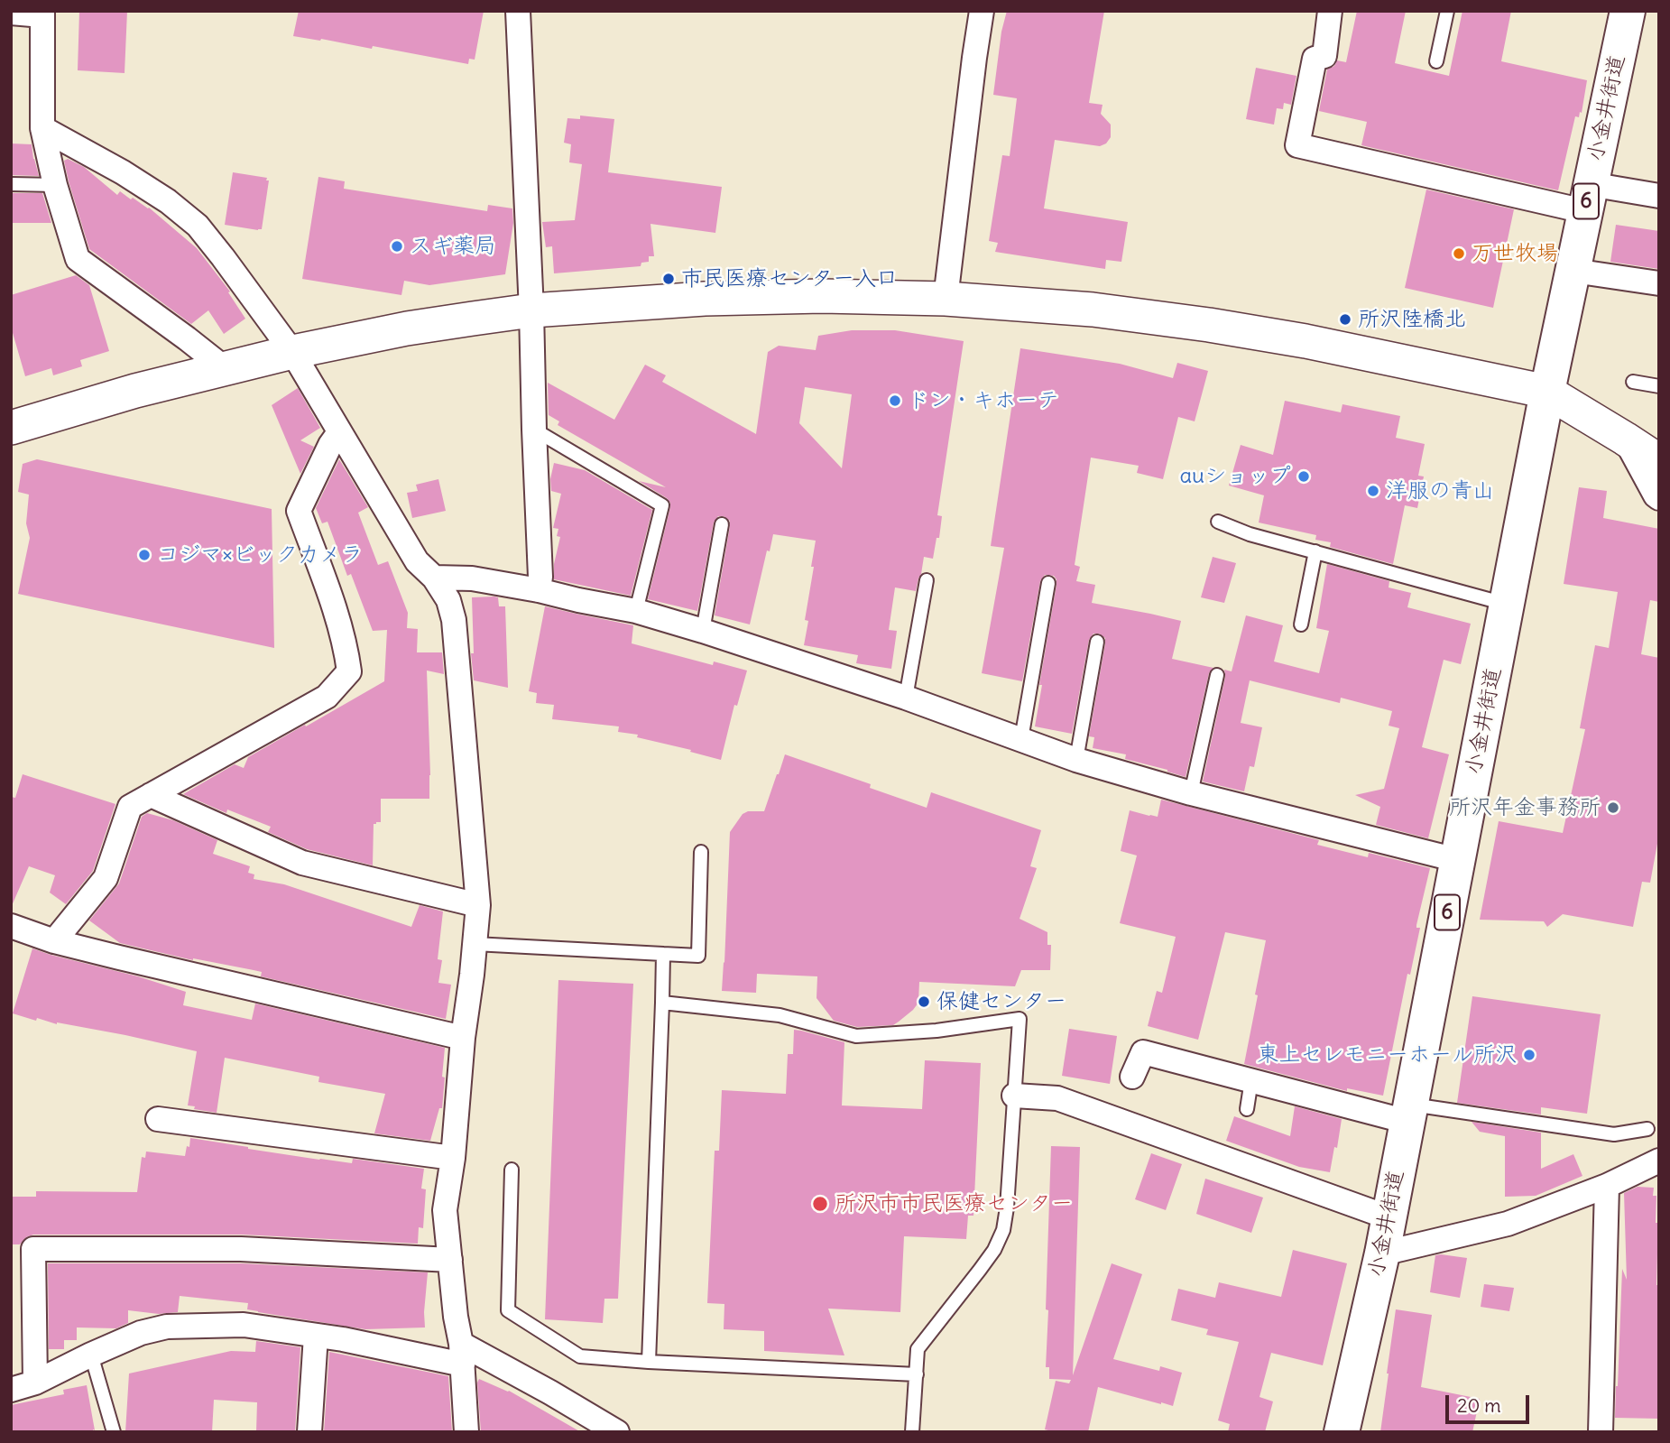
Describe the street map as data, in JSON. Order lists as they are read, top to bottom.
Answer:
{
  "streets": {
    "main road": ["小金井街道", "6"]
  },
  "places": [
    "スギ薬局",
    "万世牧場",
    "市民医療センター入口",
    "所沢陸橋北",
    "ドン・キホーテ",
    "auショップ",
    "洋服の青山",
    "コジマ×ビックカメラ",
    "所沢年金事務所",
    "保健センター",
    "東上セレモニーホール所沢",
    "所沢市市民医療センター"
  ],
  "scale_bar": "20 m"
}
